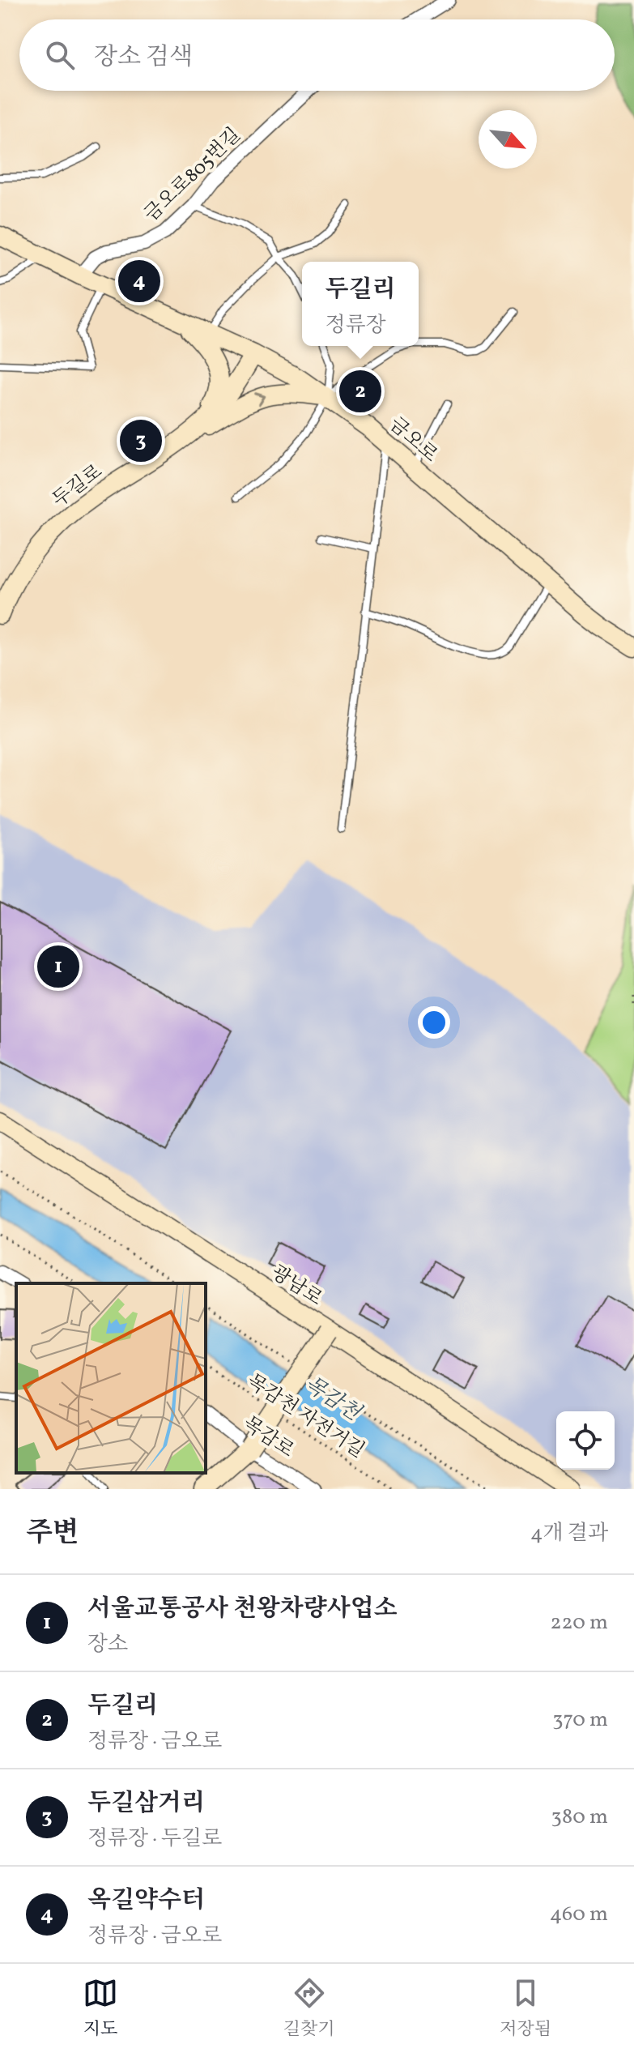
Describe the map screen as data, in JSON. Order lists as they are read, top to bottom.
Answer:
{
  "streets": {
    "street": [
      "금오로805번길",
      "금오로",
      "두길로",
      "광남로",
      "목감로"
    ],
    "path": ["목감천 자전거길"]
  },
  "crossings": [
    ["금오로805번길", "금오로"],
    ["금오로", "두길로"]
  ],
  "water": ["목감천"],
  "north": "bottom right",
  "page": {
    "search": "장소 검색",
    "pins": [
      "4",
      "2",
      "3",
      "1"
    ],
    "popup": ["두길리", "정류장"],
    "heading": ["주변", "4개 결과"],
    "list": [
      {
        "mark": "1",
        "name": "서울교통공사 천왕차량사업소",
        "note": "장소",
        "value": "220 m"
      },
      {
        "mark": "2",
        "name": "두길리",
        "note": "정류장 · 금오로",
        "value": "370 m"
      },
      {
        "mark": "3",
        "name": "두길삼거리",
        "note": "정류장 · 두길로",
        "value": "380 m"
      },
      {
        "mark": "4",
        "name": "옥길약수터",
        "note": "정류장 · 금오로",
        "value": "460 m"
      }
    ],
    "nav": ["지도", "길찾기", "저장됨"]
  }
}
